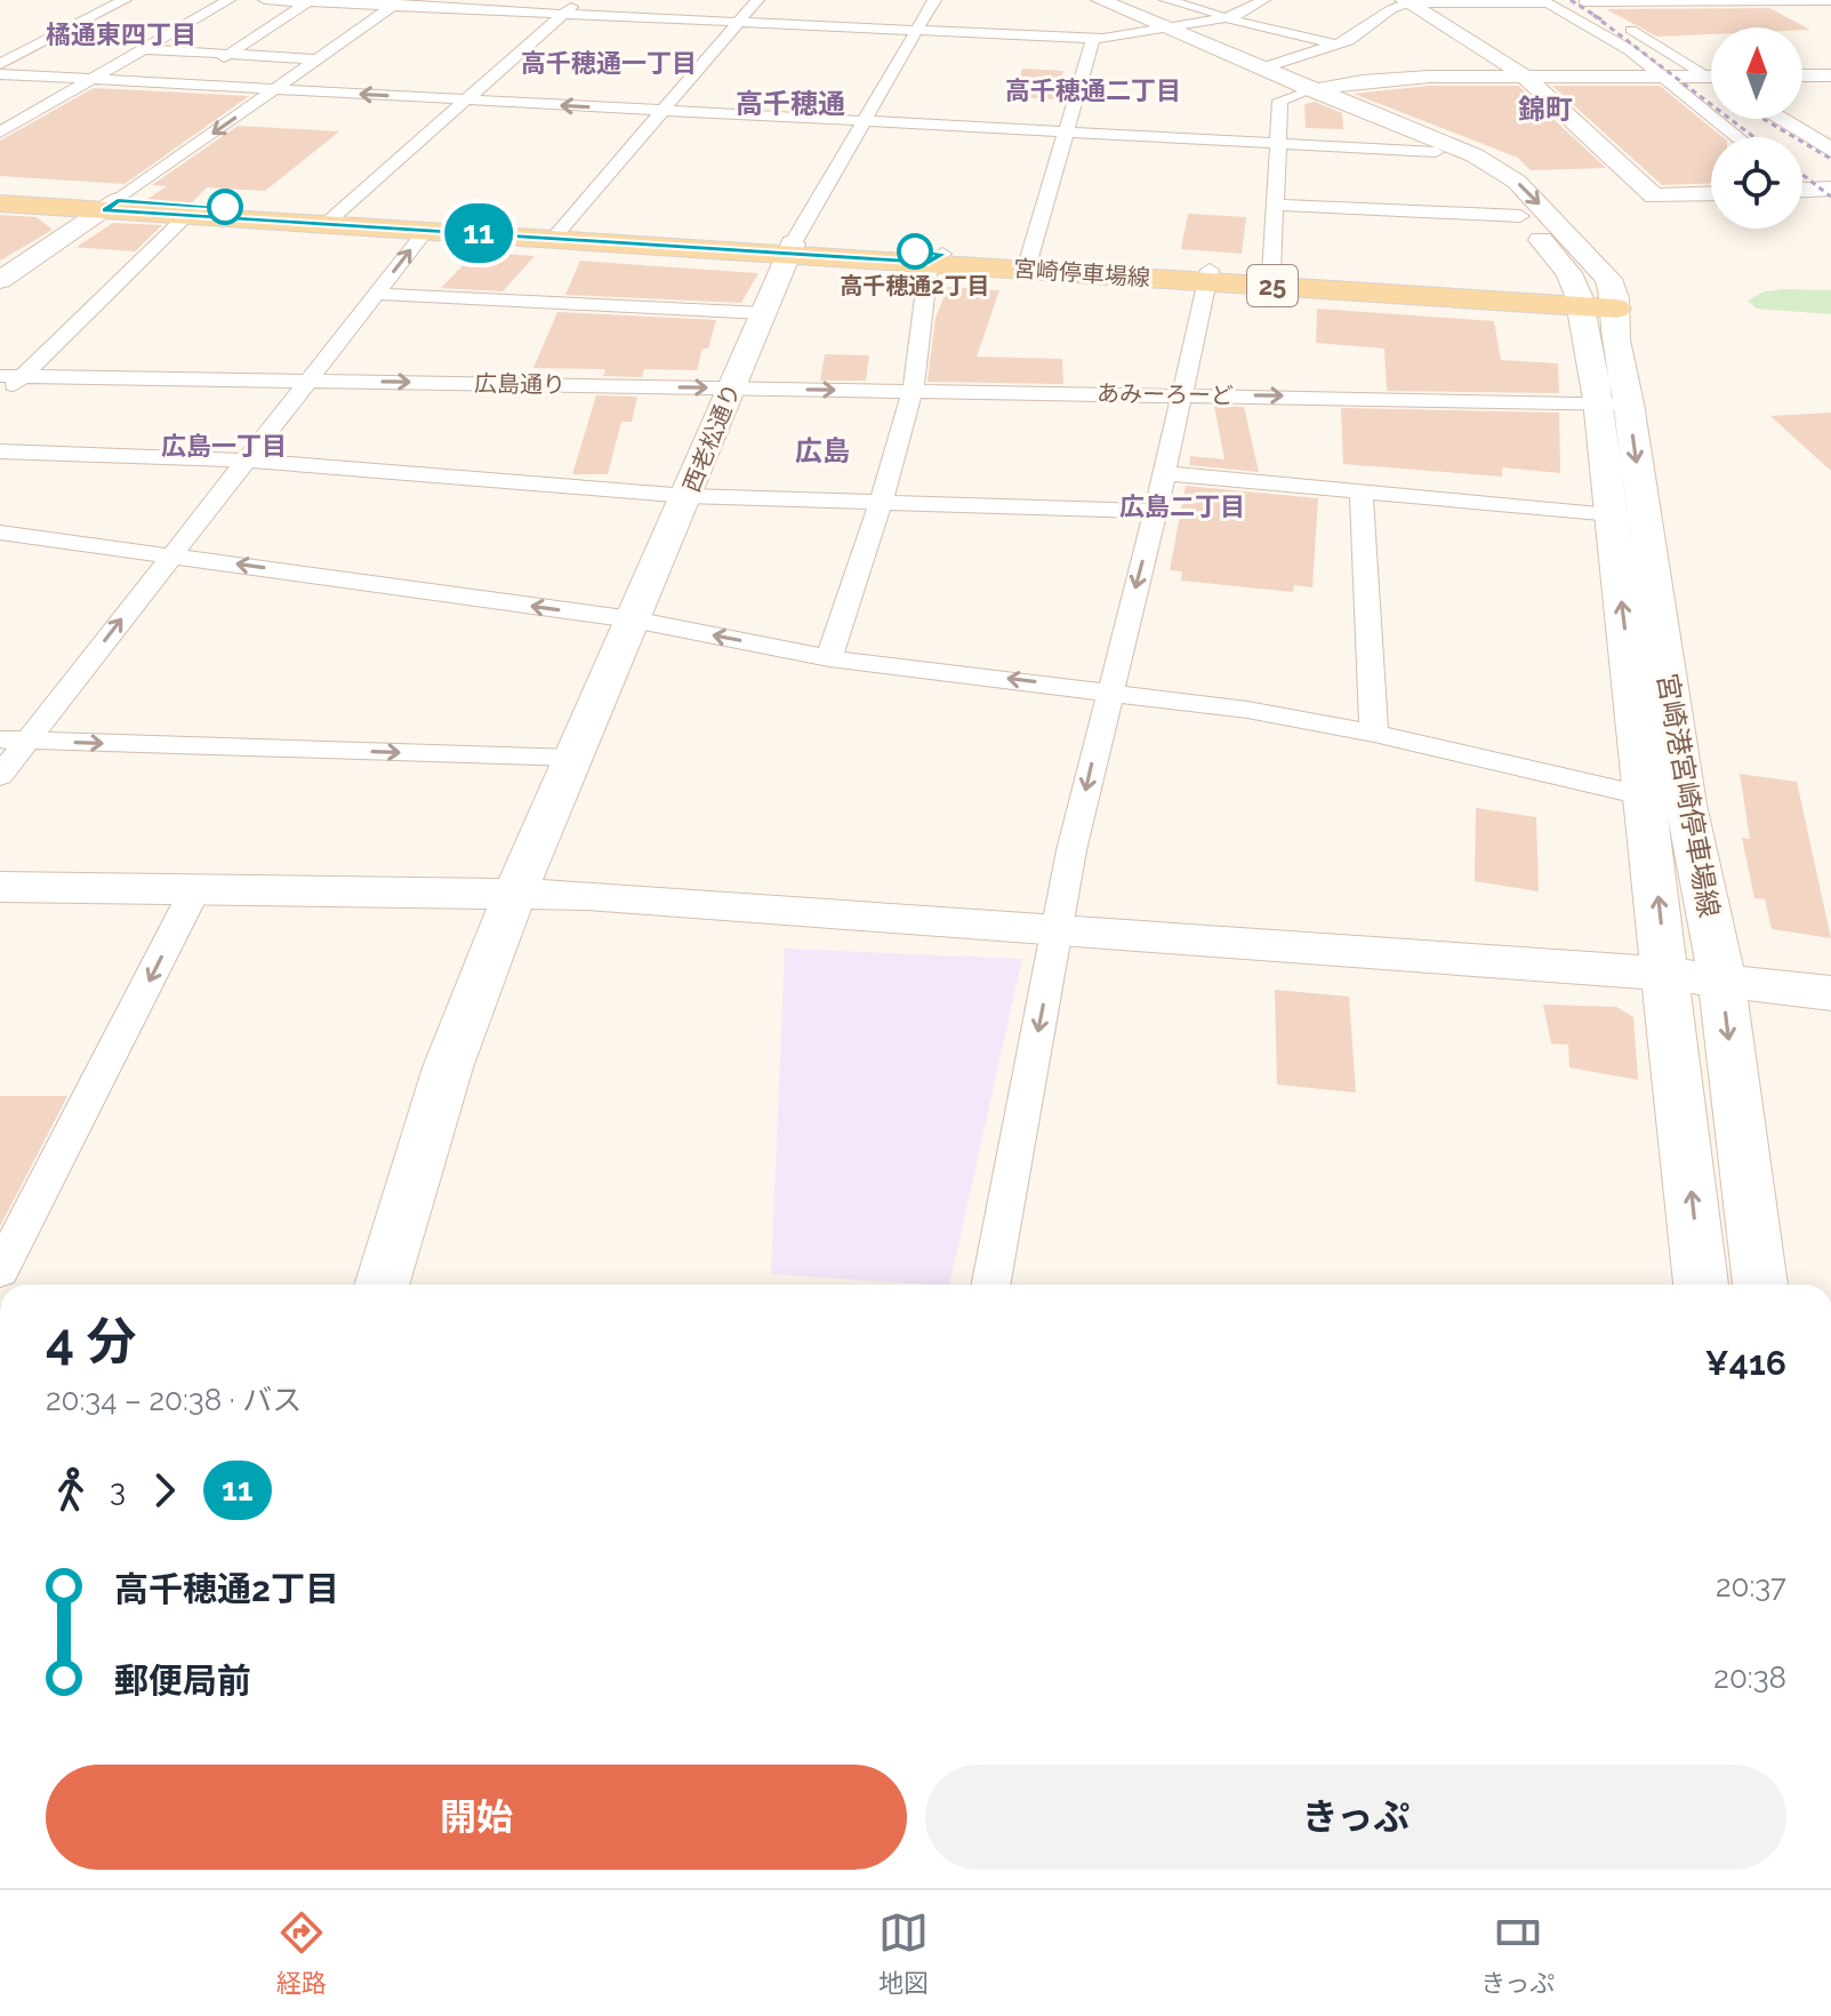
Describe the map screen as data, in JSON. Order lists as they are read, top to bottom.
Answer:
{
  "streets": {
    "main road": ["宮崎停車場線", "25"],
    "street": [
      "広島通り",
      "あみーろーど",
      "西老松通り",
      "宮崎港宮崎停車場線"
    ]
  },
  "crossings": [
    ["宮崎停車場線", "西老松通り"],
    ["宮崎停車場線", "宮崎港宮崎停車場線"],
    ["広島通り", "あみーろーど"],
    ["広島通り", "西老松通り"],
    ["あみーろーど", "西老松通り"],
    ["あみーろーど", "宮崎港宮崎停車場線"]
  ],
  "districts": [
    "橘通東四丁目",
    "高千穂通一丁目",
    "高千穂通二丁目",
    "高千穂通",
    "錦町",
    "広島一丁目",
    "広島",
    "広島二丁目"
  ],
  "places": ["高千穂通2丁目"],
  "lines": ["bus line 11"],
  "north": "top",
  "page": {
    "on_map": "11",
    "heading": ["4 分", "20:34 – 20:38 · バス", "¥416"],
    "legs": ["3", "11"],
    "list": [
      {
        "name": "高千穂通2丁目",
        "value": "20:37"
      },
      {
        "name": "郵便局前",
        "value": "20:38"
      }
    ],
    "buttons": ["開始", "きっぷ"],
    "tabs": ["経路", "地図", "きっぷ"]
  }
}
